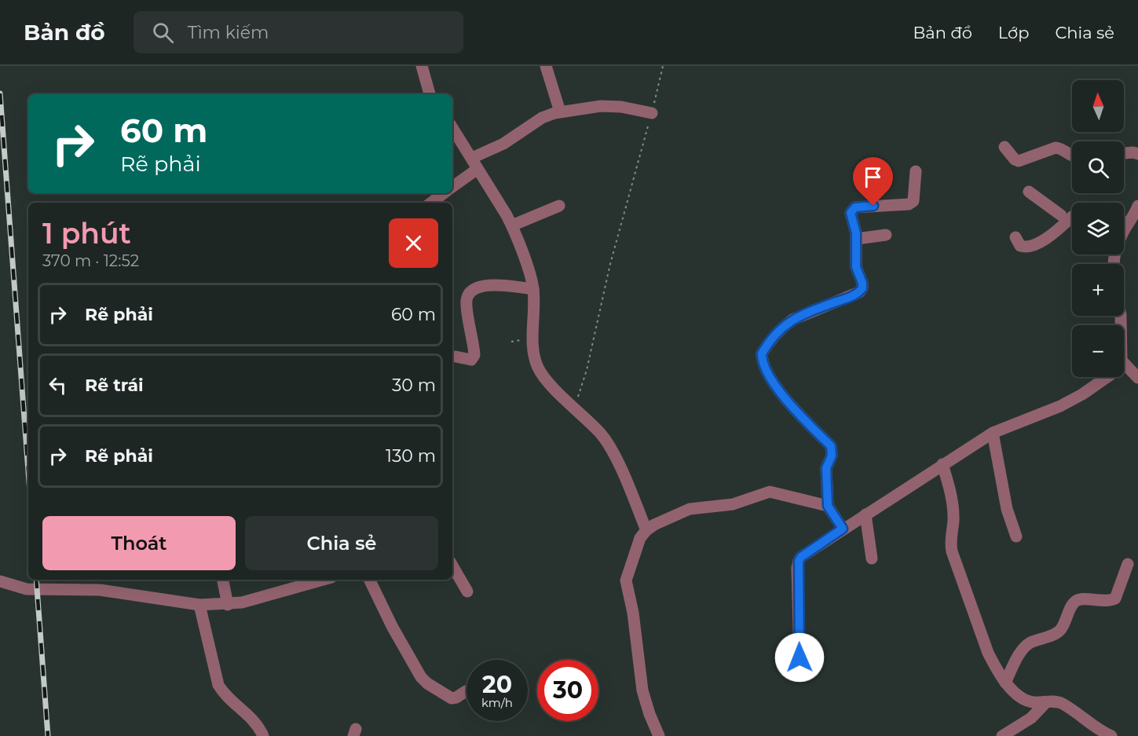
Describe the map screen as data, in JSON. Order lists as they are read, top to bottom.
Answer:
{
  "north": "top",
  "page": {
    "header": "Bản đồ",
    "search": "Tìm kiếm",
    "nav": ["Bản đồ", "Lớp", "Chia sẻ"],
    "map_buttons": ["+", "−"],
    "turn": ["60 m", "Rẽ phải"],
    "heading": ["1 phút", "370 m · 12:52"],
    "list": [
      {
        "name": "Rẽ phải",
        "value": "60 m"
      },
      {
        "name": "Rẽ trái",
        "value": "30 m"
      },
      {
        "name": "Rẽ phải",
        "value": "130 m"
      }
    ],
    "buttons": ["Thoát", "Chia sẻ"],
    "speed": "20 km/h",
    "limit": "30"
  }
}
